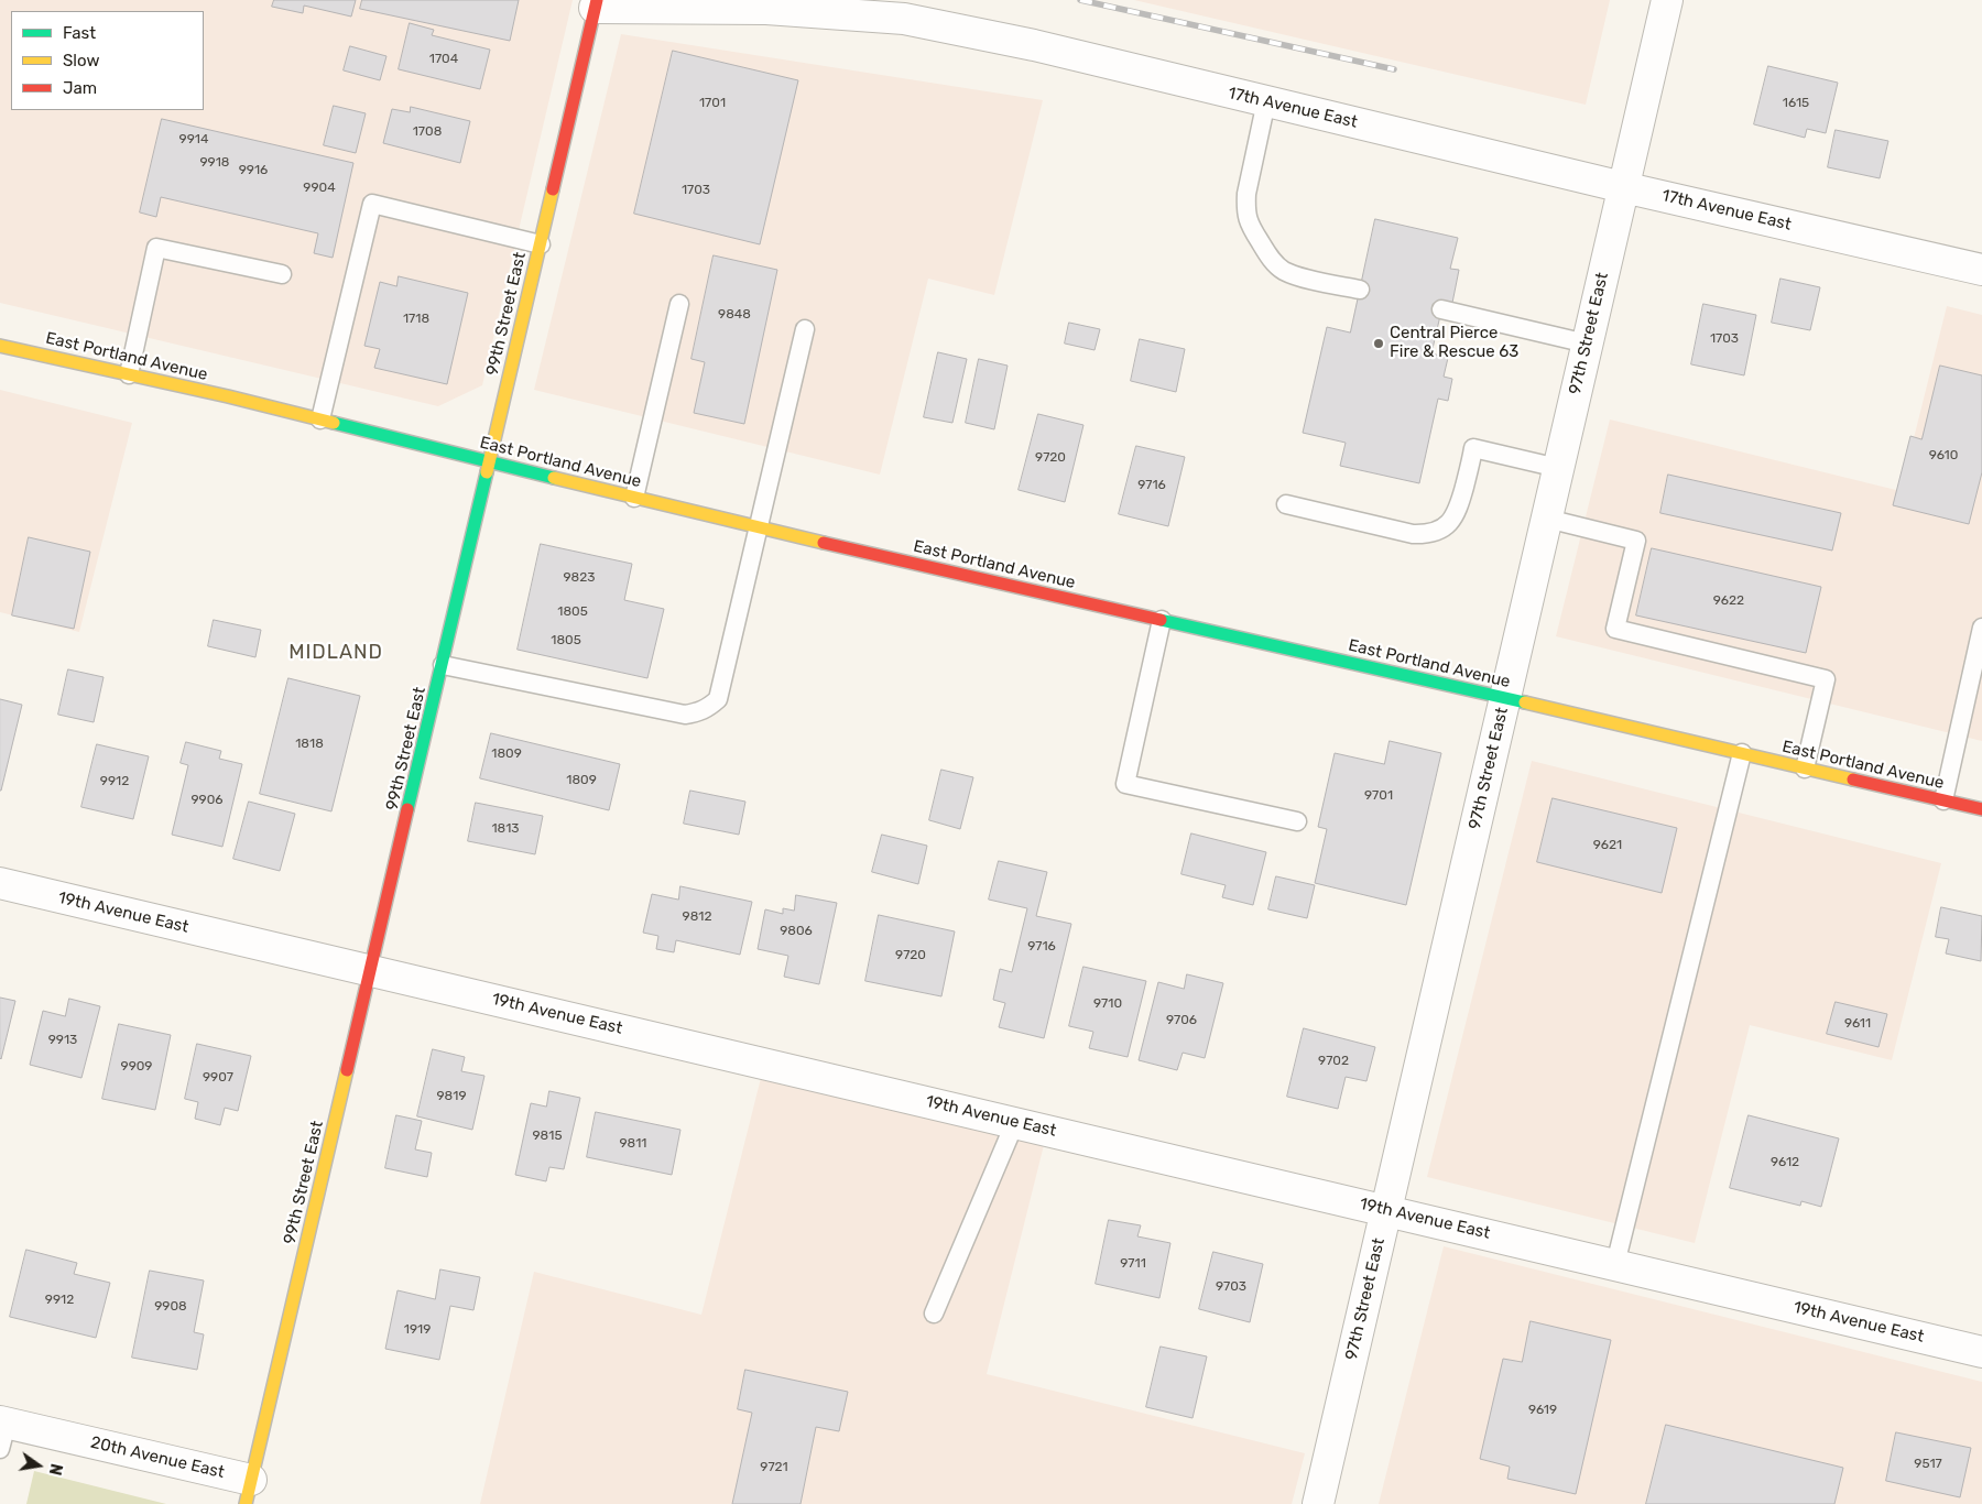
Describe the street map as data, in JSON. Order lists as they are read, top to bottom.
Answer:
{
  "streets": {
    "main road": ["99th Street East", "East Portland Avenue"],
    "street": [
      "17th Avenue East",
      "97th Street East",
      "19th Avenue East",
      "20th Avenue East"
    ]
  },
  "crossings": [
    ["17th Avenue East", "99th Street East"],
    ["17th Avenue East", "97th Street East"],
    ["99th Street East", "East Portland Avenue"],
    ["99th Street East", "19th Avenue East"],
    ["99th Street East", "20th Avenue East"],
    ["97th Street East", "East Portland Avenue"],
    ["97th Street East", "19th Avenue East"]
  ],
  "districts": ["MIDLAND"],
  "places": ["Central Pierce Fire & Rescue 63"],
  "house_numbers": [
    "1704",
    "1701",
    "1615",
    "1708",
    "9914",
    "9918",
    "9916",
    "9904",
    "1703",
    "9848",
    "1718",
    "1703",
    "9610",
    "9720",
    "9716",
    "9823",
    "9622",
    "1805",
    "1805",
    "1818",
    "1809",
    "1809",
    "9912",
    "9701",
    "9906",
    "1813",
    "9621",
    "9812",
    "9806",
    "9716",
    "9720",
    "9710",
    "9706",
    "9611",
    "9913",
    "9702",
    "9909",
    "9907",
    "9819",
    "9815",
    "9811",
    "9612",
    "9711",
    "9703",
    "9912",
    "9908",
    "1919",
    "9619",
    "9517",
    "9721"
  ],
  "legend": ["Fast", "Slow", "Jam"],
  "north": "right"
}
